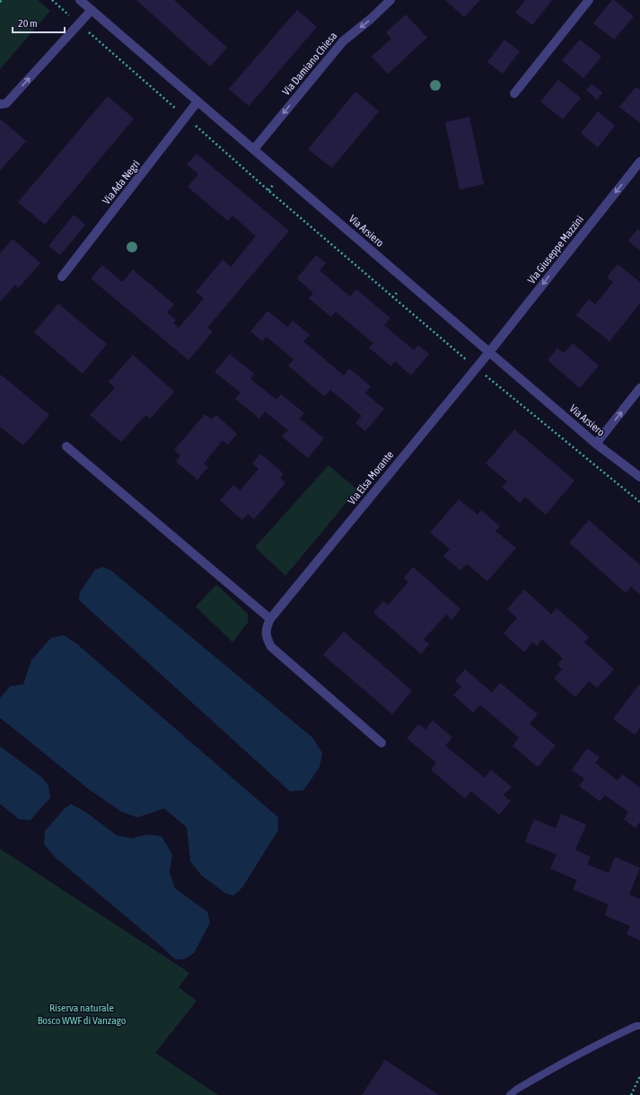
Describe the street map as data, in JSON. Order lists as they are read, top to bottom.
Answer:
{
  "streets": {
    "street": [
      "Via Damiano Chiesa",
      "Via Ada Negri",
      "Via Arsiero",
      "Via Giuseppe Mazzini",
      "Via Elsa Morante"
    ]
  },
  "crossings": [
    ["Via Damiano Chiesa", "Via Arsiero"],
    ["Via Ada Negri", "Via Arsiero"],
    ["Via Arsiero", "Via Giuseppe Mazzini"],
    ["Via Arsiero", "Via Elsa Morante"],
    ["Via Giuseppe Mazzini", "Via Elsa Morante"]
  ],
  "one_way": ["Via Damiano Chiesa", "Via Giuseppe Mazzini"],
  "parks": ["Riserva naturale Bosco WWF di Vanzago"],
  "scale_bar": "20 m"
}
